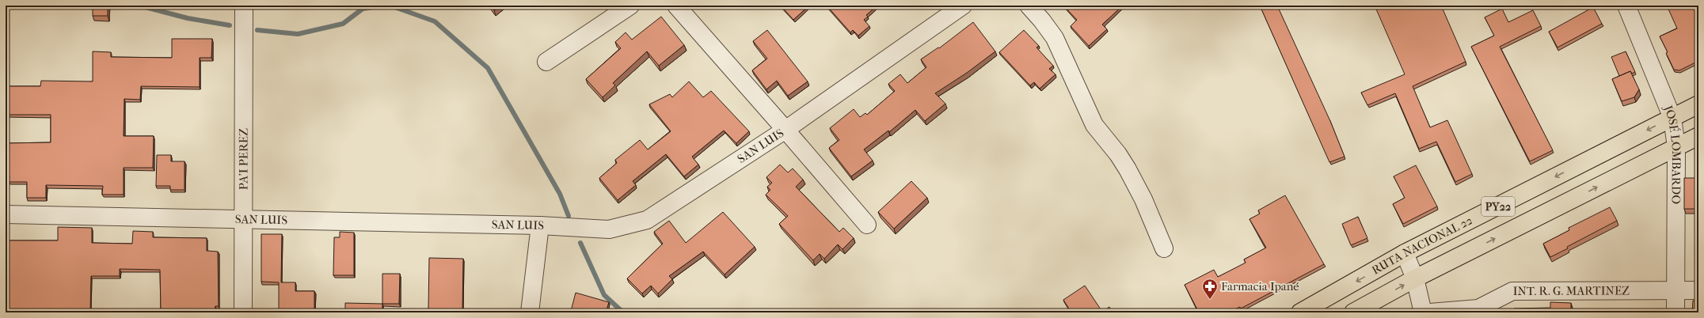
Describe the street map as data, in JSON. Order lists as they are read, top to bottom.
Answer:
{
  "streets": {
    "highway": ["PY22", "RUTA NACIONAL 22"],
    "street": [
      "SAN LUIS",
      "JOSÉ LOMBARDO",
      "PA'I PEREZ",
      "INT. R. G. MARTINEZ"
    ]
  },
  "crossings": [
    ["SAN LUIS", "PA'I PEREZ"],
    ["JOSÉ LOMBARDO", "PY22"],
    ["JOSÉ LOMBARDO", "RUTA NACIONAL 22"],
    ["JOSÉ LOMBARDO", "INT. R. G. MARTINEZ"]
  ],
  "places": {
    "pharmacy": ["Farmacia Ipané"]
  }
}
